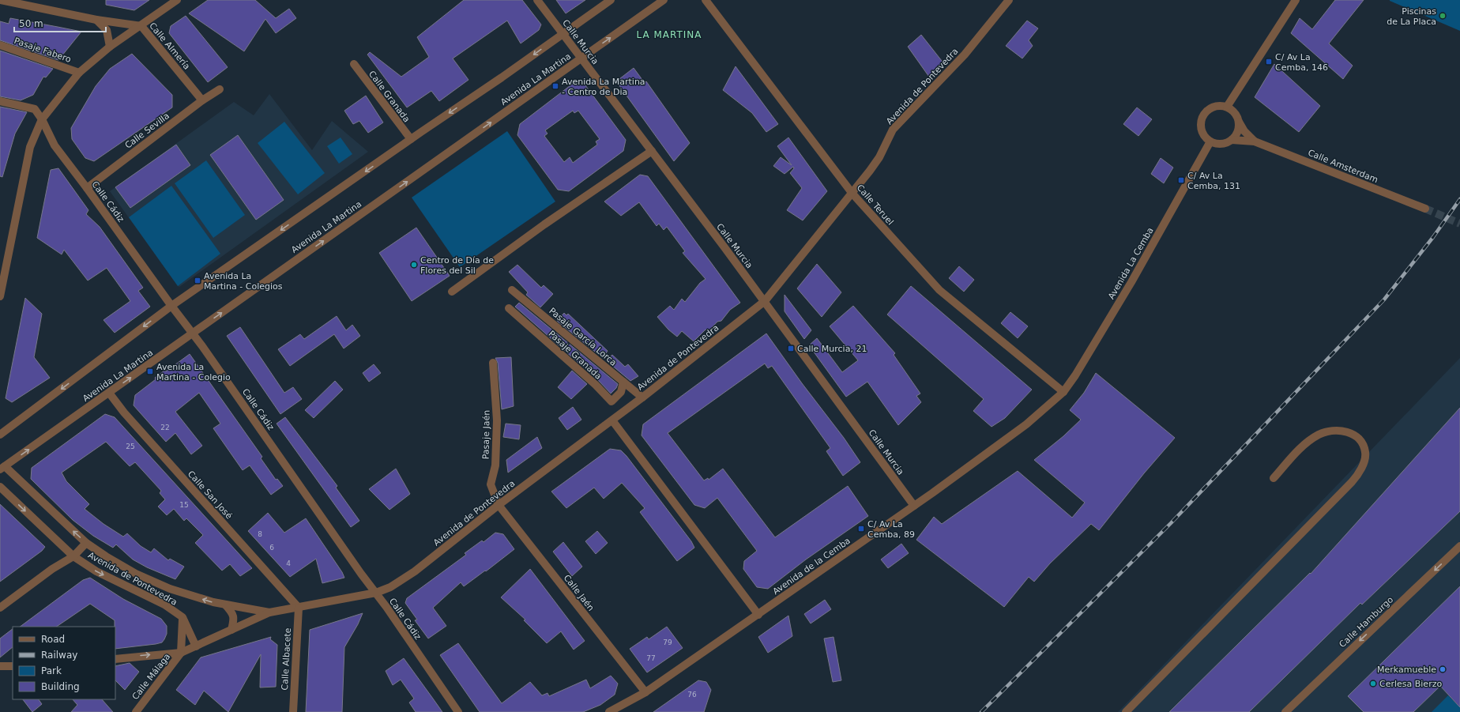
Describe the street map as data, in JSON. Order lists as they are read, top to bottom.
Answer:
{
  "streets": {
    "street": [
      "Calle Murcia",
      "Calle Almería",
      "Pasaje Fabero",
      "Avenida La Martina",
      "Avenida de Pontevedra",
      "Calle Granada",
      "Calle Sevilla",
      "Calle Amsterdam",
      "Calle Cádiz",
      "Calle Teruel",
      "Avenida La Cemba",
      "Pasaje García Lorca",
      "Pasaje Granada",
      "Pasaje Jaén",
      "Calle San José",
      "Avenida de la Cemba",
      "Calle Jaén",
      "Calle Hamburgo",
      "Calle Albacete",
      "Calle Málaga"
    ]
  },
  "crossings": [
    ["Calle Murcia", "Avenida La Martina"],
    ["Calle Murcia", "Avenida de Pontevedra"],
    ["Calle Murcia", "Avenida de la Cemba"],
    ["Calle Almería", "Calle Sevilla"],
    ["Avenida La Martina", "Avenida de Pontevedra"],
    ["Avenida La Martina", "Calle Cádiz"],
    ["Avenida La Martina", "Calle San José"],
    ["Avenida de Pontevedra", "Calle Cádiz"],
    ["Avenida de Pontevedra", "Calle Teruel"],
    ["Avenida de Pontevedra", "Pasaje García Lorca"],
    ["Avenida de Pontevedra", "Pasaje Jaén"],
    ["Avenida de Pontevedra", "Calle San José"],
    ["Avenida de Pontevedra", "Calle Jaén"],
    ["Avenida de Pontevedra", "Calle Albacete"],
    ["Avenida de Pontevedra", "Calle Málaga"],
    ["Calle Sevilla", "Calle Cádiz"],
    ["Calle Amsterdam", "Avenida La Cemba"],
    ["Calle Teruel", "Avenida La Cemba"],
    ["Calle Teruel", "Avenida de la Cemba"],
    ["Avenida La Cemba", "Avenida de la Cemba"],
    ["Pasaje García Lorca", "Pasaje Granada"],
    ["Pasaje Jaén", "Calle Jaén"],
    ["Calle San José", "Calle Albacete"],
    ["Avenida de la Cemba", "Calle Jaén"]
  ],
  "one_way": ["Calle Hamburgo"],
  "districts": ["LA MARTINA"],
  "places": {
    "other": [
      "Piscinas de La Placa",
      "Centro de Día de Flores del Sil",
      "Merkamueble",
      "Cerlesa Bierzo"
    ],
    "transit": [
      "C/ Av La Cemba, 146",
      "Avenida La Martina - Centro de Dia",
      "C/ Av La Cemba, 131",
      "Avenida La Martina - Colegios",
      "Calle Murcia, 21",
      "Avenida La Martina - Colegio",
      "C/ Av La Cemba, 89"
    ]
  },
  "house_numbers": [
    "22",
    "25",
    "15",
    "8",
    "6",
    "4",
    "79",
    "77",
    "76"
  ],
  "legend": [
    "Road",
    "Railway",
    "Park",
    "Building"
  ],
  "scale_bar": "50 m"
}
